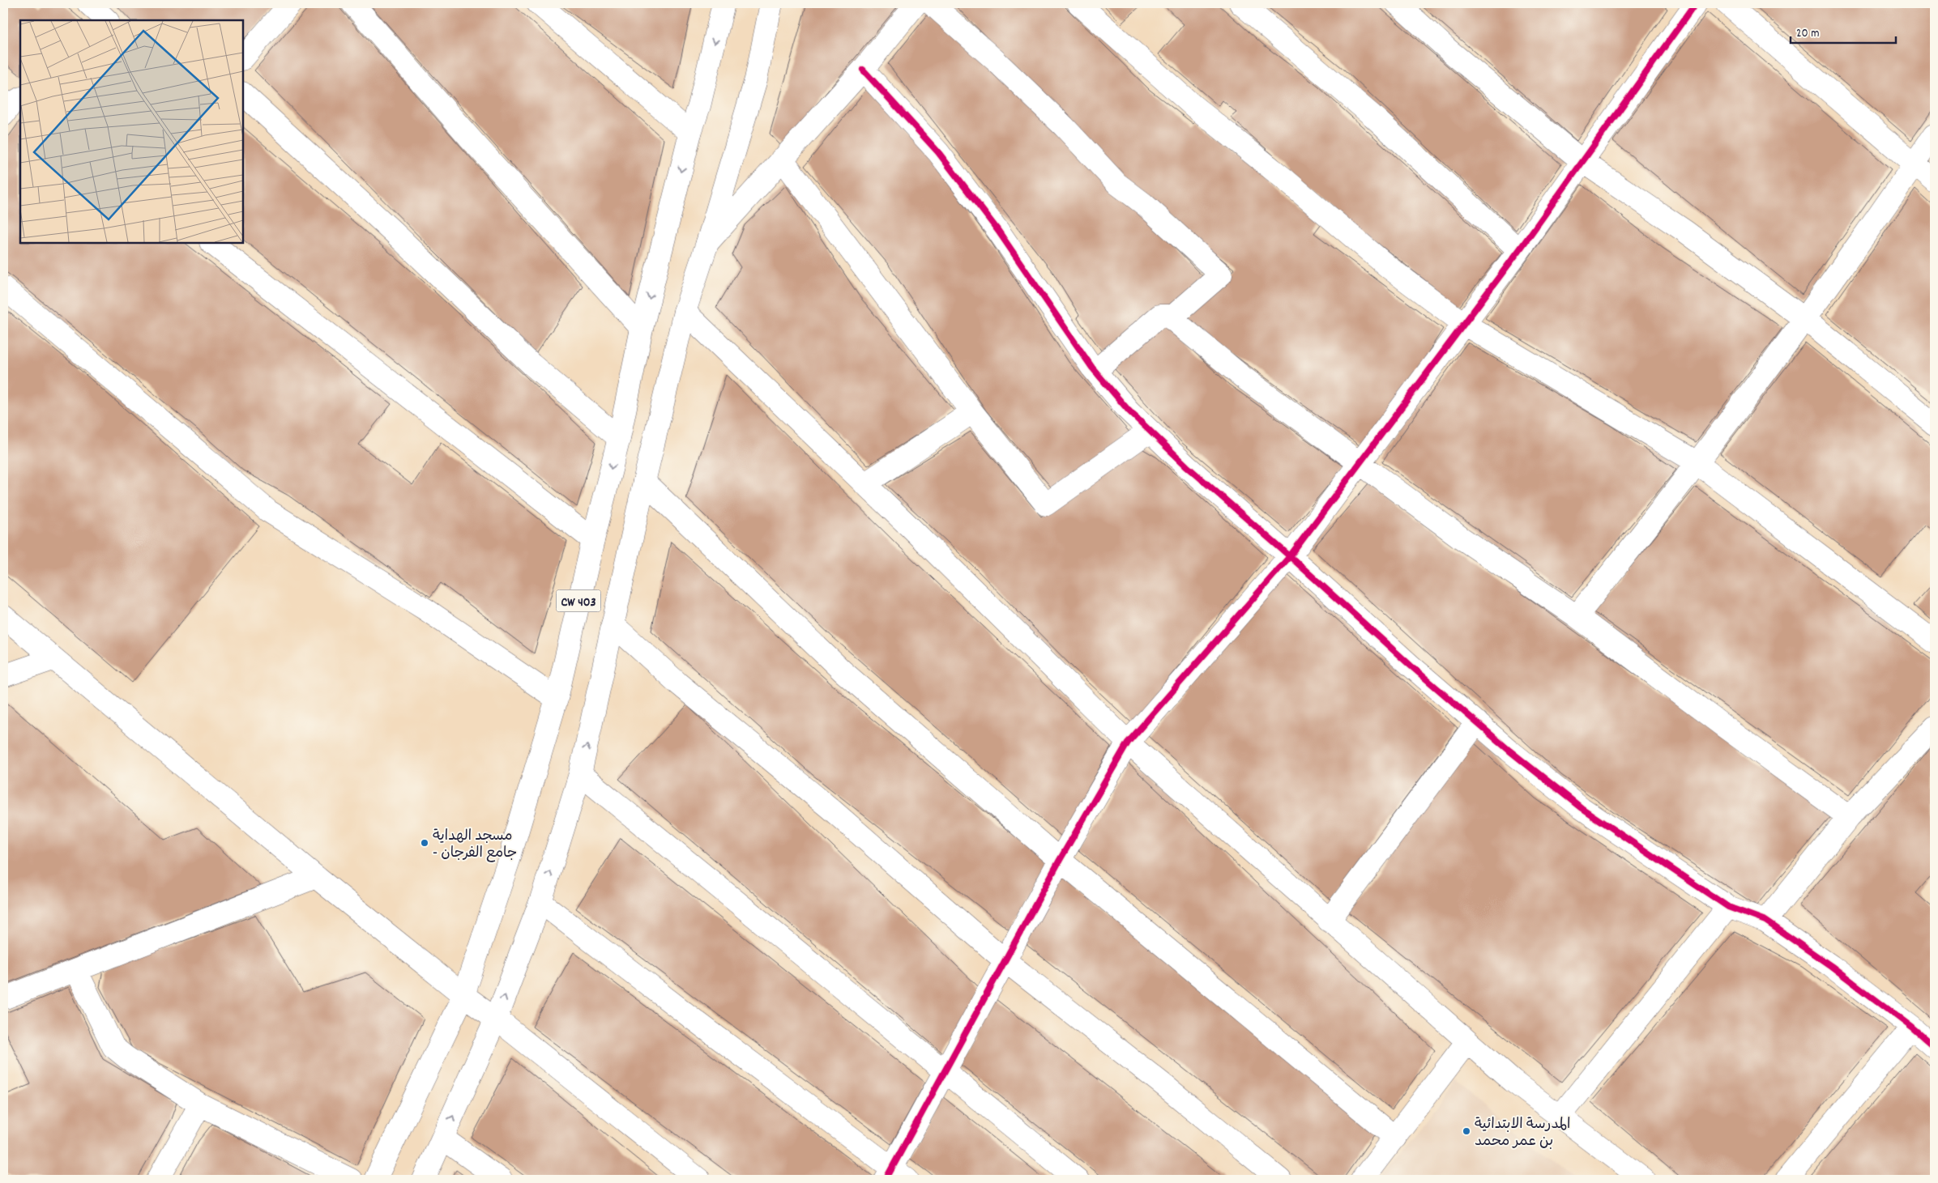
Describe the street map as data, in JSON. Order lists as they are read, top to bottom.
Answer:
{
  "streets": {
    "street": ["CW 403"]
  },
  "places": ["مسجد الهداية - جامع الفرجان", "المدرسة الابتدائية بن عمر محمد"],
  "scale_bar": "20 m"
}
